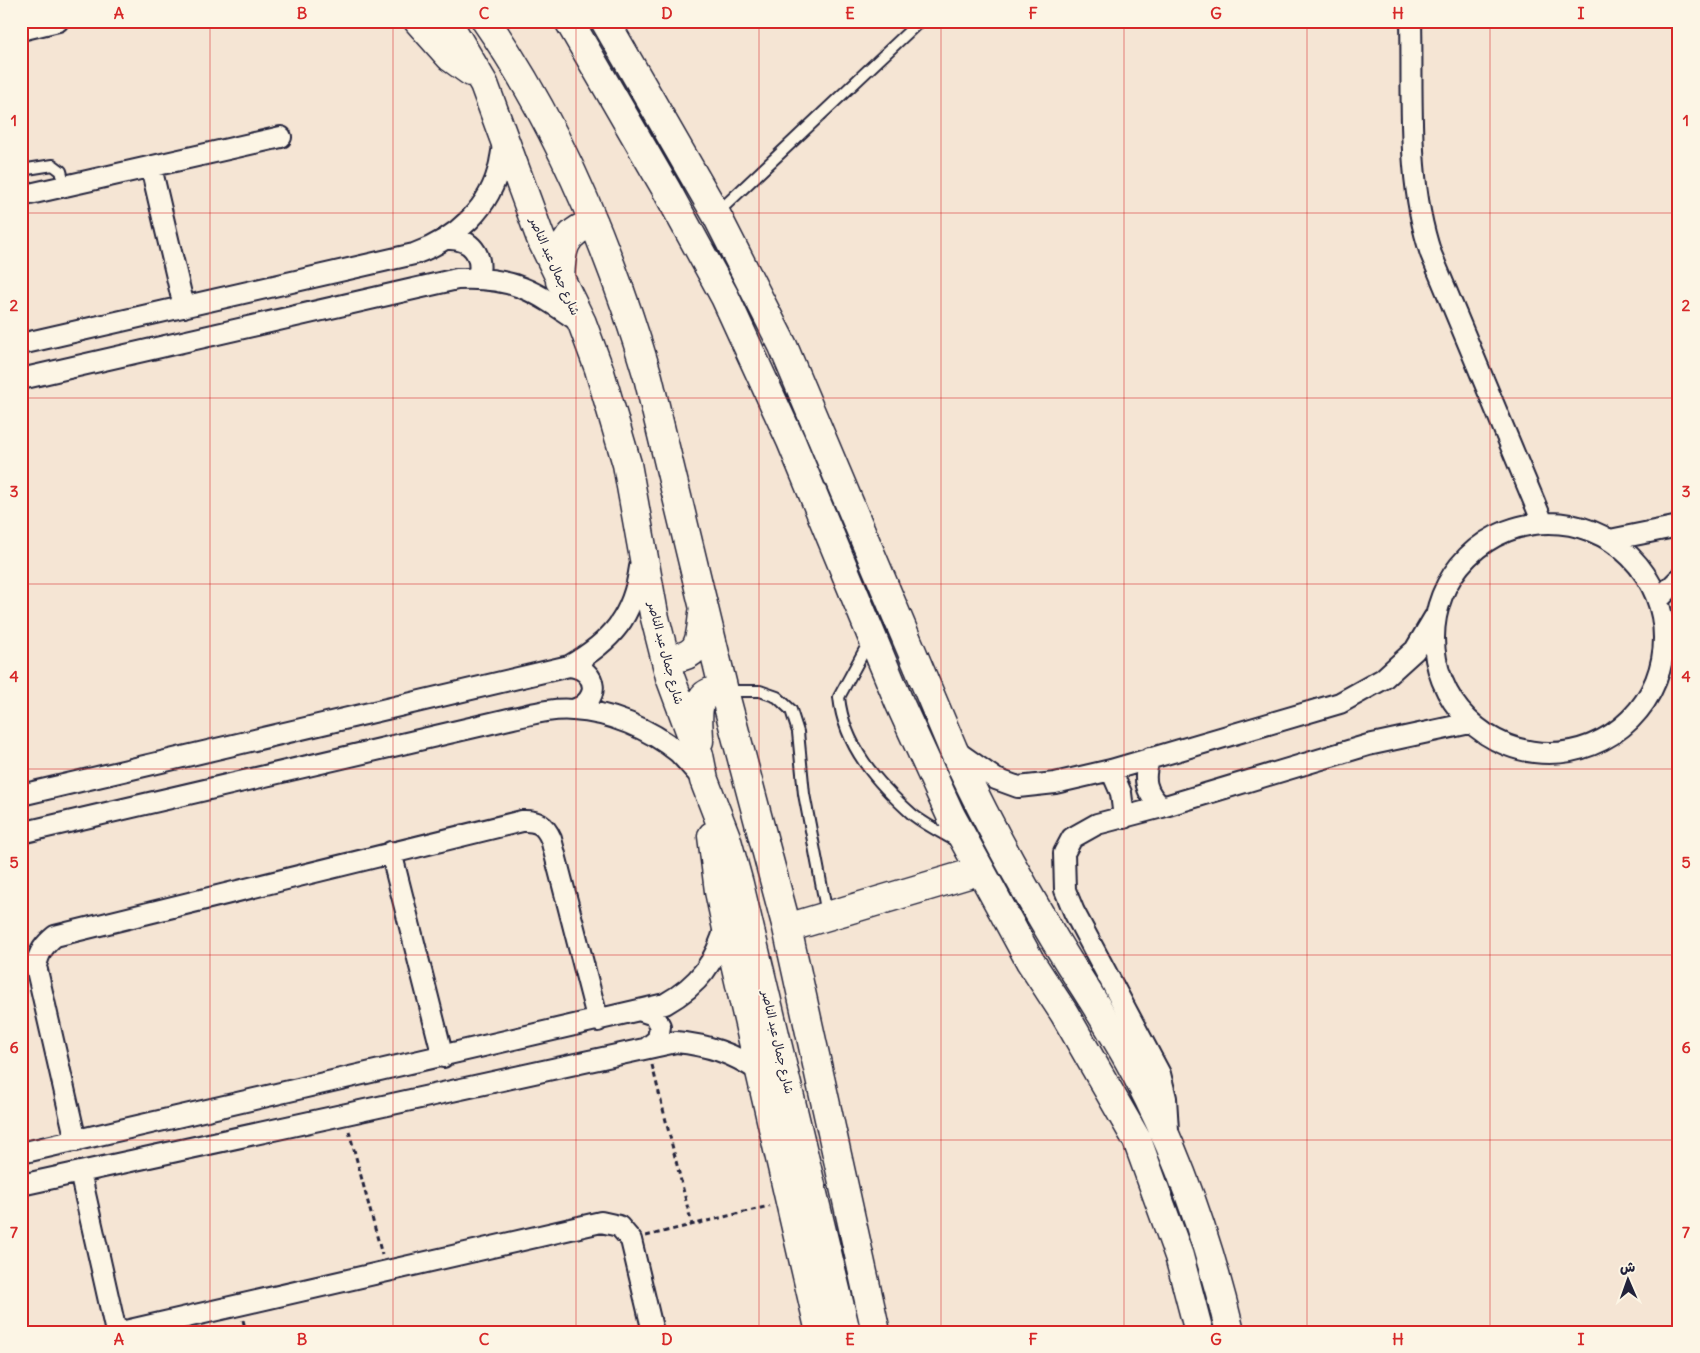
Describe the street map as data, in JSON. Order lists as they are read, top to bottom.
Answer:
{
  "streets": {
    "main road": ["شارع جمال عبد الناصر"]
  },
  "north": "top",
  "grid": {
    "columns": [
      "A",
      "B",
      "C",
      "D",
      "E",
      "F",
      "G",
      "H",
      "I"
    ],
    "rows": [
      "1",
      "2",
      "3",
      "4",
      "5",
      "6",
      "7"
    ]
  }
}
